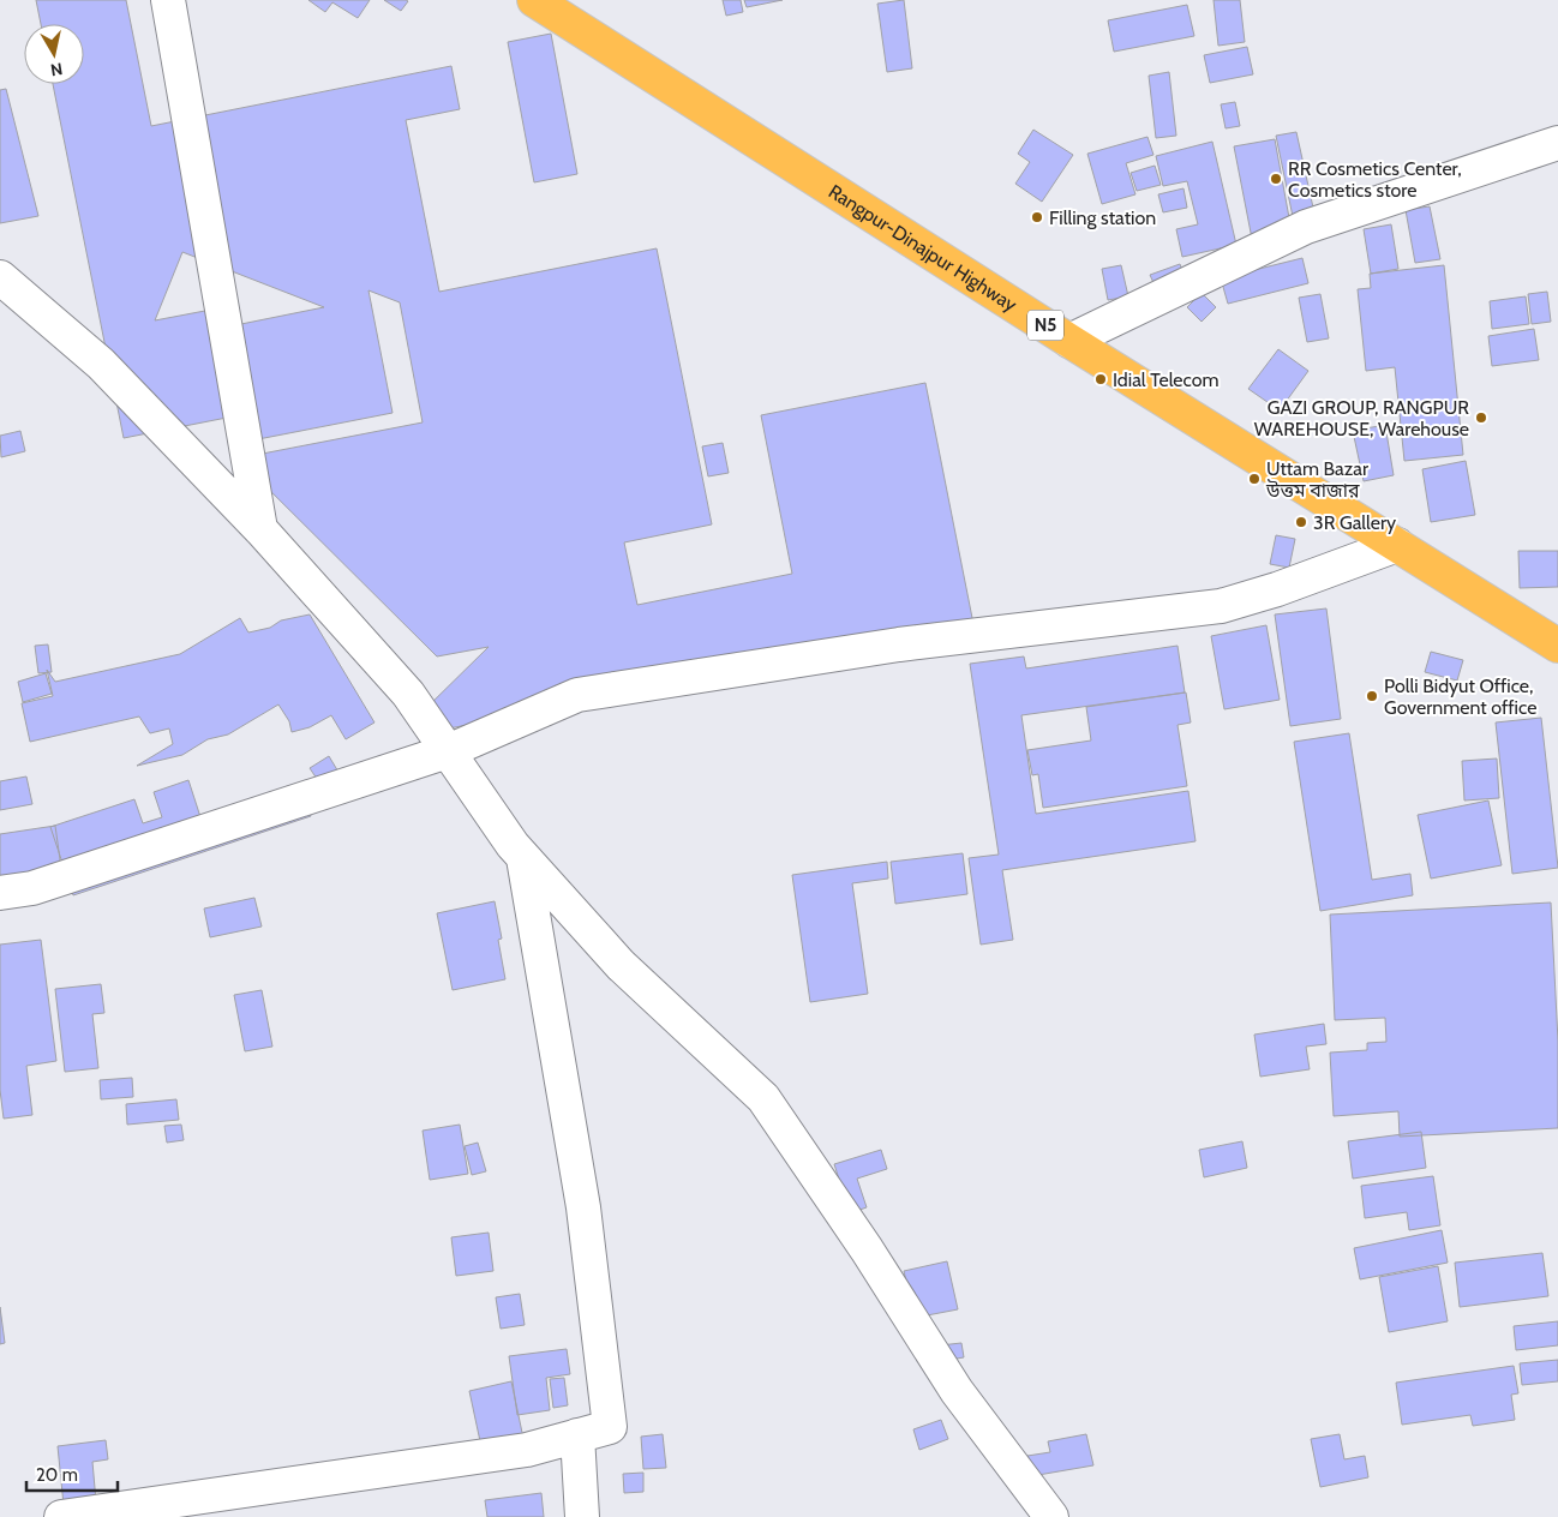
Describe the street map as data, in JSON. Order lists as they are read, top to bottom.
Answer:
{
  "streets": {
    "highway": ["Rangpur-Dinajpur Highway", "N5"]
  },
  "places": [
    "RR Cosmetics Center, Cosmetics store",
    "Filling station",
    "Idial Telecom",
    "GAZI GROUP, RANGPUR WAREHOUSE, Warehouse",
    "Uttam Bazar উত্তম বাজার",
    "3R Gallery",
    "Polli Bidyut Office, Government office"
  ],
  "scale_bar": "20 m",
  "north": "bottom"
}
